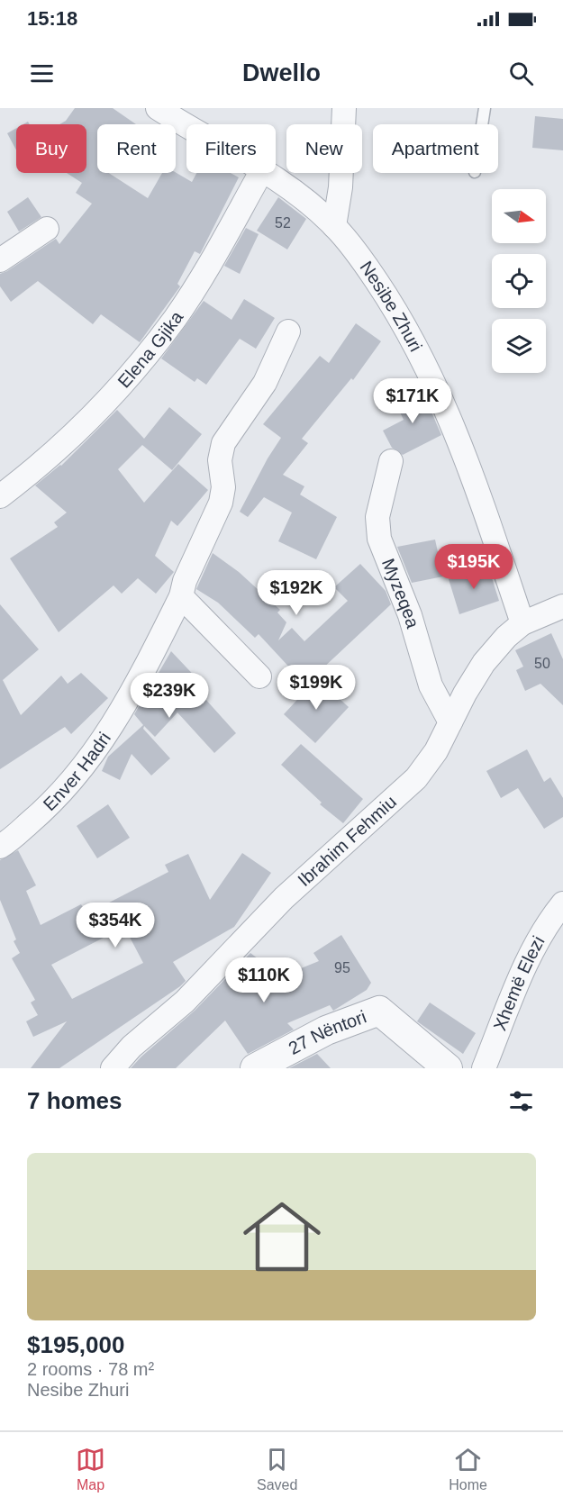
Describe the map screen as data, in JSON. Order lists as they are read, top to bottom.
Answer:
{
  "streets": {
    "street": [
      "Nesibe Zhuri",
      "Elena Gjika",
      "Myzeqea",
      "Enver Hadri",
      "Ibrahim Fehmiu",
      "Xhemë Elezi",
      "27 Nëntori"
    ]
  },
  "crossings": [
    ["Nesibe Zhuri", "Ibrahim Fehmiu"],
    ["Myzeqea", "Ibrahim Fehmiu"]
  ],
  "house_numbers": ["52", "50", "95"],
  "north": "right",
  "page": {
    "status": "15:18",
    "header": "Dwello",
    "chip": [
      "Buy",
      "Rent",
      "Filters",
      "New",
      "Apartment"
    ],
    "price": [
      "$171K",
      "$195K",
      "$192K",
      "$199K",
      "$239K",
      "$354K",
      "$110K"
    ],
    "heading": "7 homes",
    "list": [
      {
        "name": "$195,000",
        "note": "2 rooms · 78 m² · Nesibe Zhuri"
      }
    ],
    "tabs": ["Map", "Saved", "Home"]
  }
}
